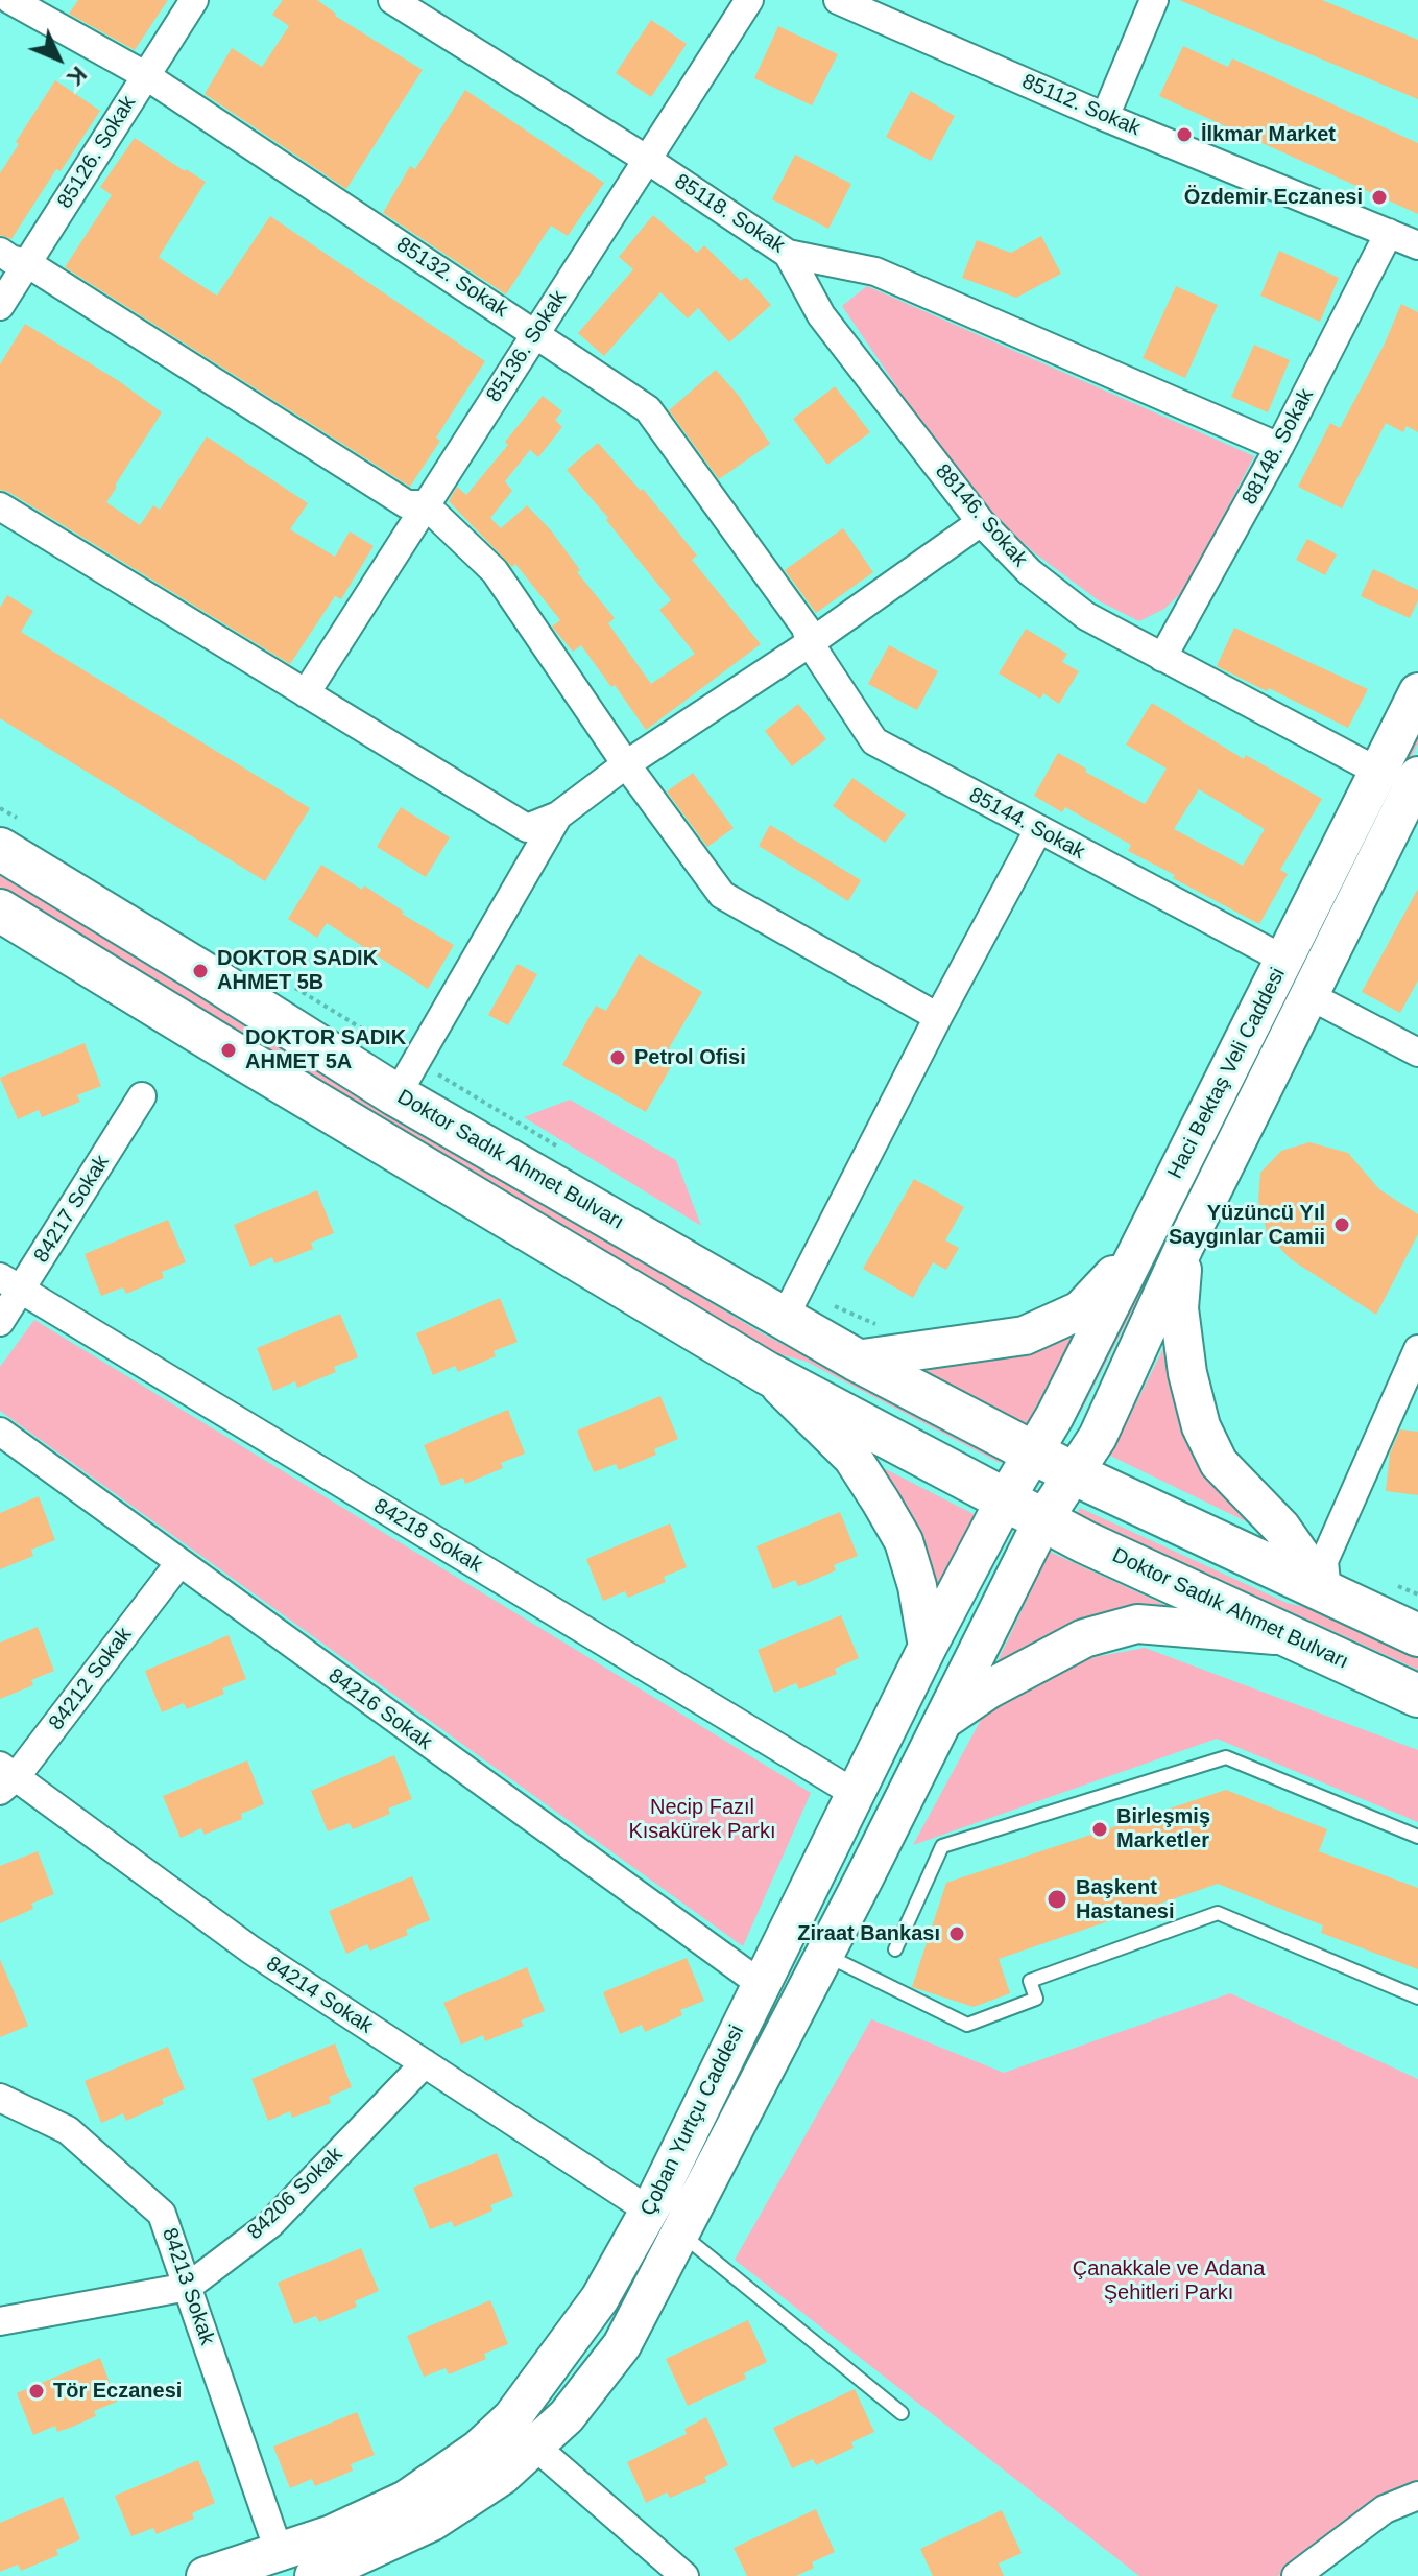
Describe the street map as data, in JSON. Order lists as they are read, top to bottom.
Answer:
{
  "streets": {
    "main road": ["Haci Bektaş Veli Caddesi", "Doktor Sadık Ahmet Bulvarı", "Çoban Yurtçu Caddesi"],
    "street": [
      "85112. Sokak",
      "85126. Sokak",
      "85118. Sokak",
      "85132. Sokak",
      "85136. Sokak",
      "88148. Sokak",
      "88146. Sokak",
      "85144. Sokak",
      "84217 Sokak",
      "84218 Sokak",
      "84212 Sokak",
      "84216 Sokak",
      "84214 Sokak",
      "84206 Sokak",
      "84213 Sokak"
    ]
  },
  "crossings": [
    ["85112. Sokak", "88148. Sokak"],
    ["85126. Sokak", "85132. Sokak"],
    ["85118. Sokak", "85136. Sokak"],
    ["85118. Sokak", "88148. Sokak"],
    ["85118. Sokak", "88146. Sokak"],
    ["85132. Sokak", "85136. Sokak"],
    ["85132. Sokak", "85144. Sokak"],
    ["88148. Sokak", "88146. Sokak"],
    ["88146. Sokak", "Haci Bektaş Veli Caddesi"],
    ["85144. Sokak", "Haci Bektaş Veli Caddesi"],
    ["Haci Bektaş Veli Caddesi", "Doktor Sadık Ahmet Bulvarı"],
    ["Haci Bektaş Veli Caddesi", "Çoban Yurtçu Caddesi"],
    ["Doktor Sadık Ahmet Bulvarı", "Çoban Yurtçu Caddesi"],
    ["84217 Sokak", "84218 Sokak"],
    ["84218 Sokak", "Çoban Yurtçu Caddesi"],
    ["84212 Sokak", "84216 Sokak"],
    ["84212 Sokak", "84214 Sokak"],
    ["84216 Sokak", "Çoban Yurtçu Caddesi"],
    ["84214 Sokak", "Çoban Yurtçu Caddesi"],
    ["84214 Sokak", "84206 Sokak"],
    ["Çoban Yurtçu Caddesi", "84213 Sokak"],
    ["84206 Sokak", "84213 Sokak"]
  ],
  "parks": ["Necip Fazıl Kısakürek Parkı", "Çanakkale ve Adana Şehitleri Parkı"],
  "places": [
    "İlkmar Market",
    "Özdemir Eczanesi",
    "DOKTOR SADIK AHMET 5B",
    "DOKTOR SADIK AHMET 5A",
    "Petrol Ofisi",
    "Yüzüncü Yıl Saygınlar Camii",
    "Birleşmiş Marketler",
    "Başkent Hastanesi",
    "Ziraat Bankası",
    "Tör Eczanesi"
  ],
  "north": "bottom right"
}
